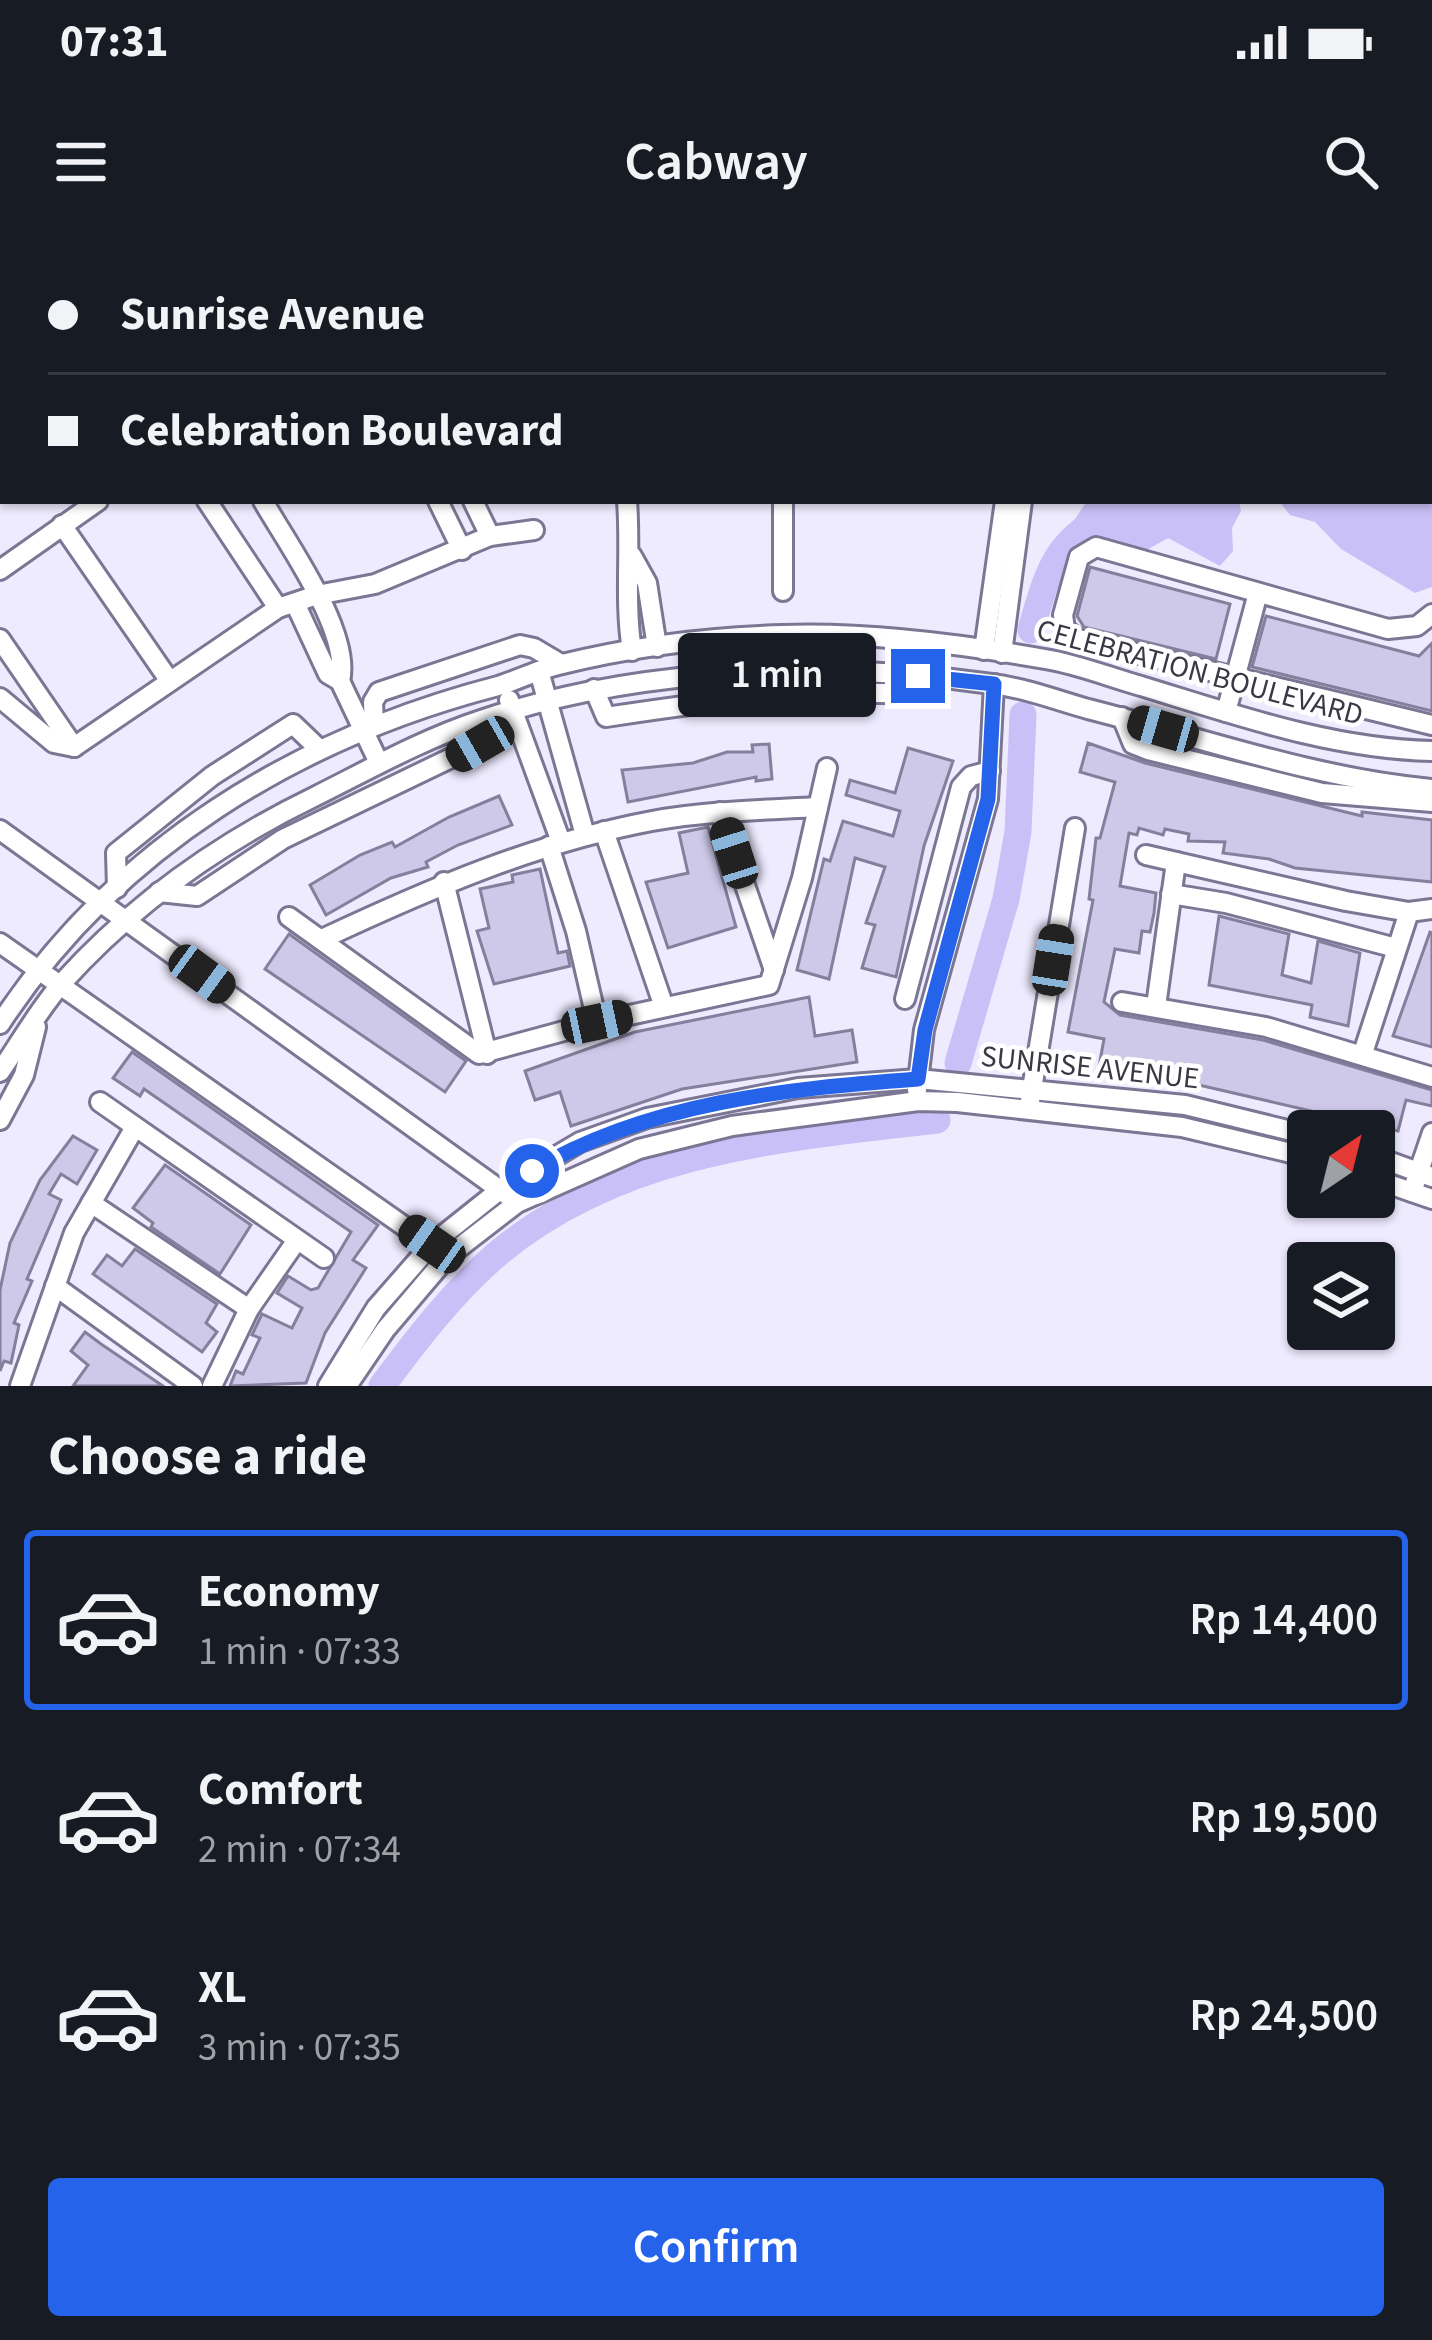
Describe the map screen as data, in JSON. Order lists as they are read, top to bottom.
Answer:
{
  "streets": {
    "street": ["CELEBRATION BOULEVARD", "SUNRISE AVENUE"]
  },
  "north": "top right",
  "page": {
    "status": "07:31",
    "header": "Cabway",
    "banner": ["Sunrise Avenue", "Celebration Boulevard"],
    "bubble": "1 min",
    "heading": "Choose a ride",
    "list": [
      {
        "name": "Economy",
        "note": "1 min · 07:33",
        "value": "Rp 14,400"
      },
      {
        "name": "Comfort",
        "note": "2 min · 07:34",
        "value": "Rp 19,500"
      },
      {
        "name": "XL",
        "note": "3 min · 07:35",
        "value": "Rp 24,500"
      }
    ],
    "buttons": "Confirm"
  }
}
